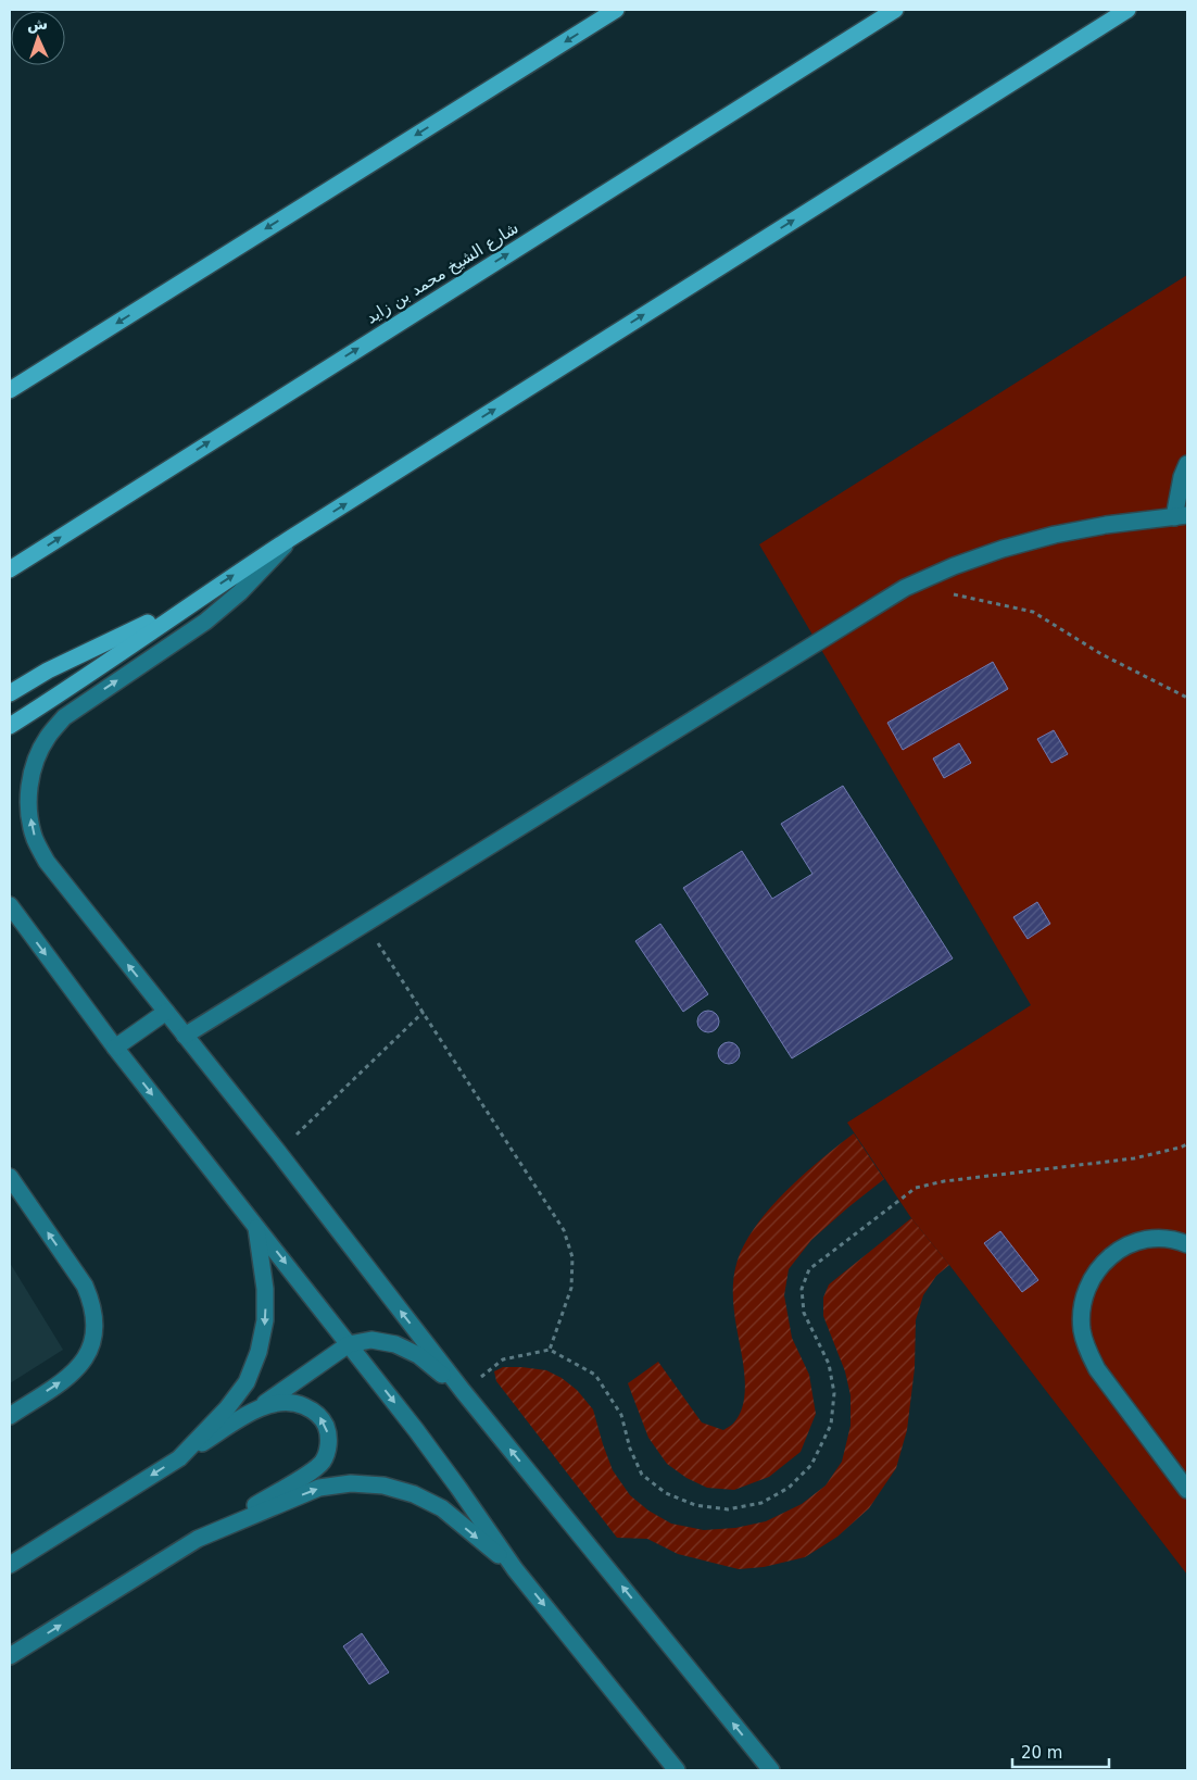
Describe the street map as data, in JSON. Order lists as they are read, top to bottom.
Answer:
{
  "streets": {
    "highway": ["شارع الشيخ محمد بن زايد"]
  },
  "scale_bar": "20 m",
  "north": "top"
}
